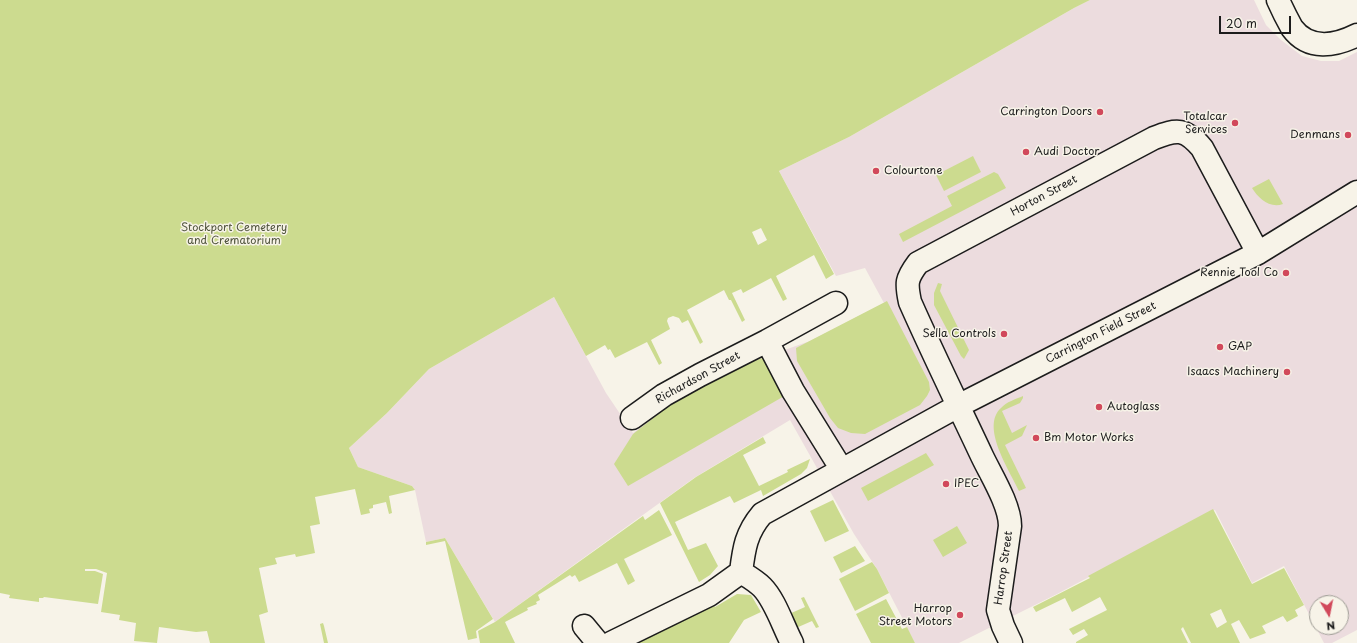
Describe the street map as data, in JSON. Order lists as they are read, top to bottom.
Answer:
{
  "streets": {
    "street": [
      "Horton Street",
      "Carrington Field Street",
      "Richardson Street",
      "Harrop Street"
    ]
  },
  "crossings": [
    ["Horton Street", "Carrington Field Street"],
    ["Horton Street", "Harrop Street"],
    ["Carrington Field Street", "Harrop Street"]
  ],
  "parks": ["Stockport Cemetery and Crematorium"],
  "places": [
    "Carrington Doors",
    "Totalcar Services",
    "Denmans",
    "Audi Doctor",
    "Colourtone",
    "Rennie Tool Co",
    "Sella Controls",
    "GAP",
    "Isaacs Machinery",
    "Autoglass",
    "Bm Motor Works",
    "IPEC",
    "Harrop Street Motors"
  ],
  "scale_bar": "20 m",
  "north": "bottom"
}
